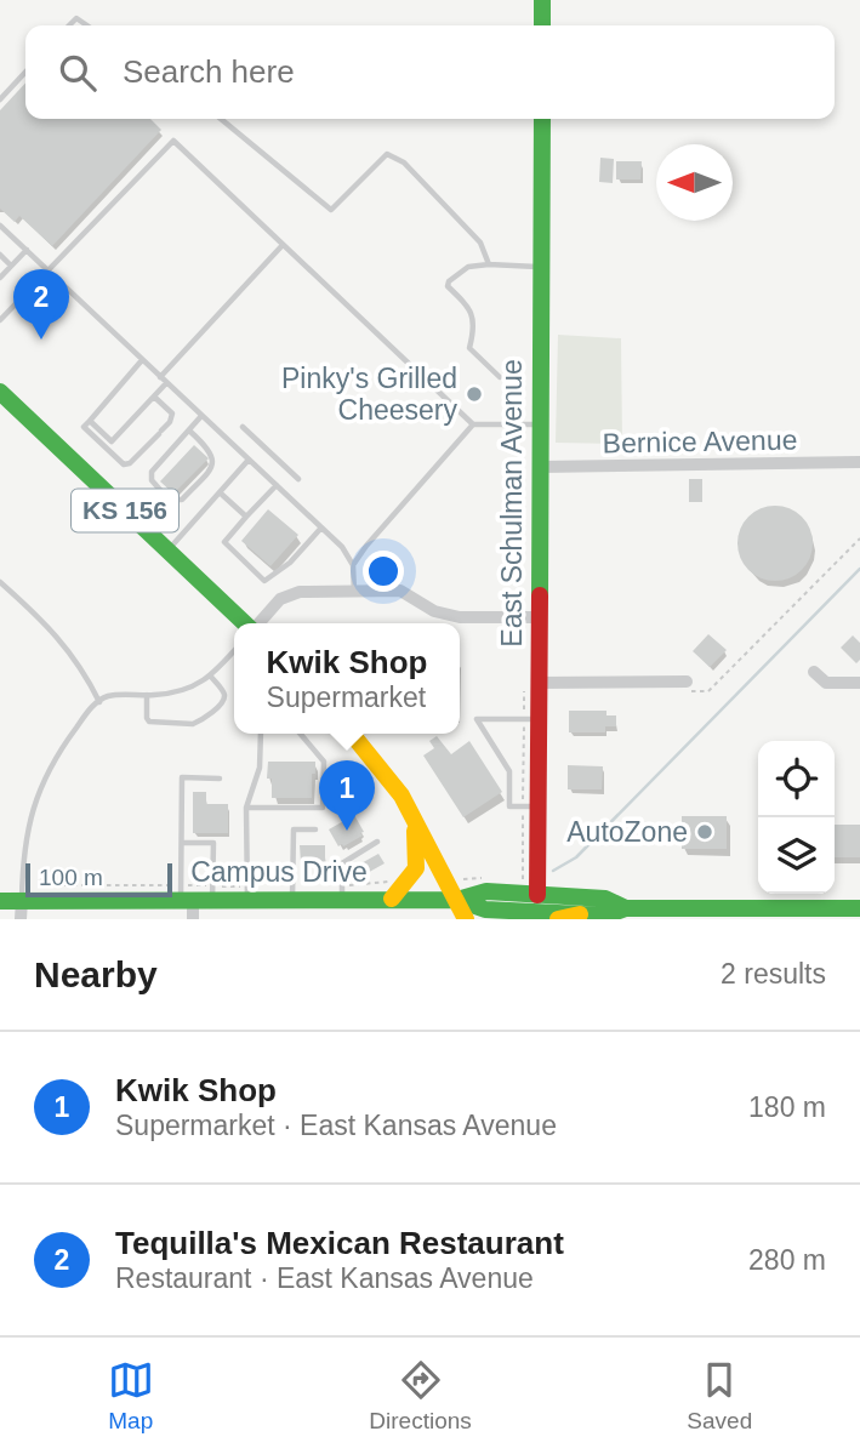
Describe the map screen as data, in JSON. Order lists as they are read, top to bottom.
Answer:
{
  "streets": {
    "main road": ["East Schulman Avenue", "KS 156", "Campus Drive"],
    "street": ["Bernice Avenue"]
  },
  "crossings": [
    ["Bernice Avenue", "East Schulman Avenue"],
    ["East Schulman Avenue", "Campus Drive"]
  ],
  "places": ["Pinky's Grilled Cheesery", "AutoZone"],
  "scale_bar": "100 m",
  "north": "left",
  "page": {
    "search": "Search here",
    "pins": ["2", "1"],
    "popup": ["Kwik Shop", "Supermarket"],
    "scale": "100 m",
    "heading": ["Nearby", "2 results"],
    "list": [
      {
        "mark": "1",
        "name": "Kwik Shop",
        "note": "Supermarket · East Kansas Avenue",
        "value": "180 m"
      },
      {
        "mark": "2",
        "name": "Tequilla's Mexican Restaurant",
        "note": "Restaurant · East Kansas Avenue",
        "value": "280 m"
      }
    ],
    "nav": ["Map", "Directions", "Saved"]
  }
}
